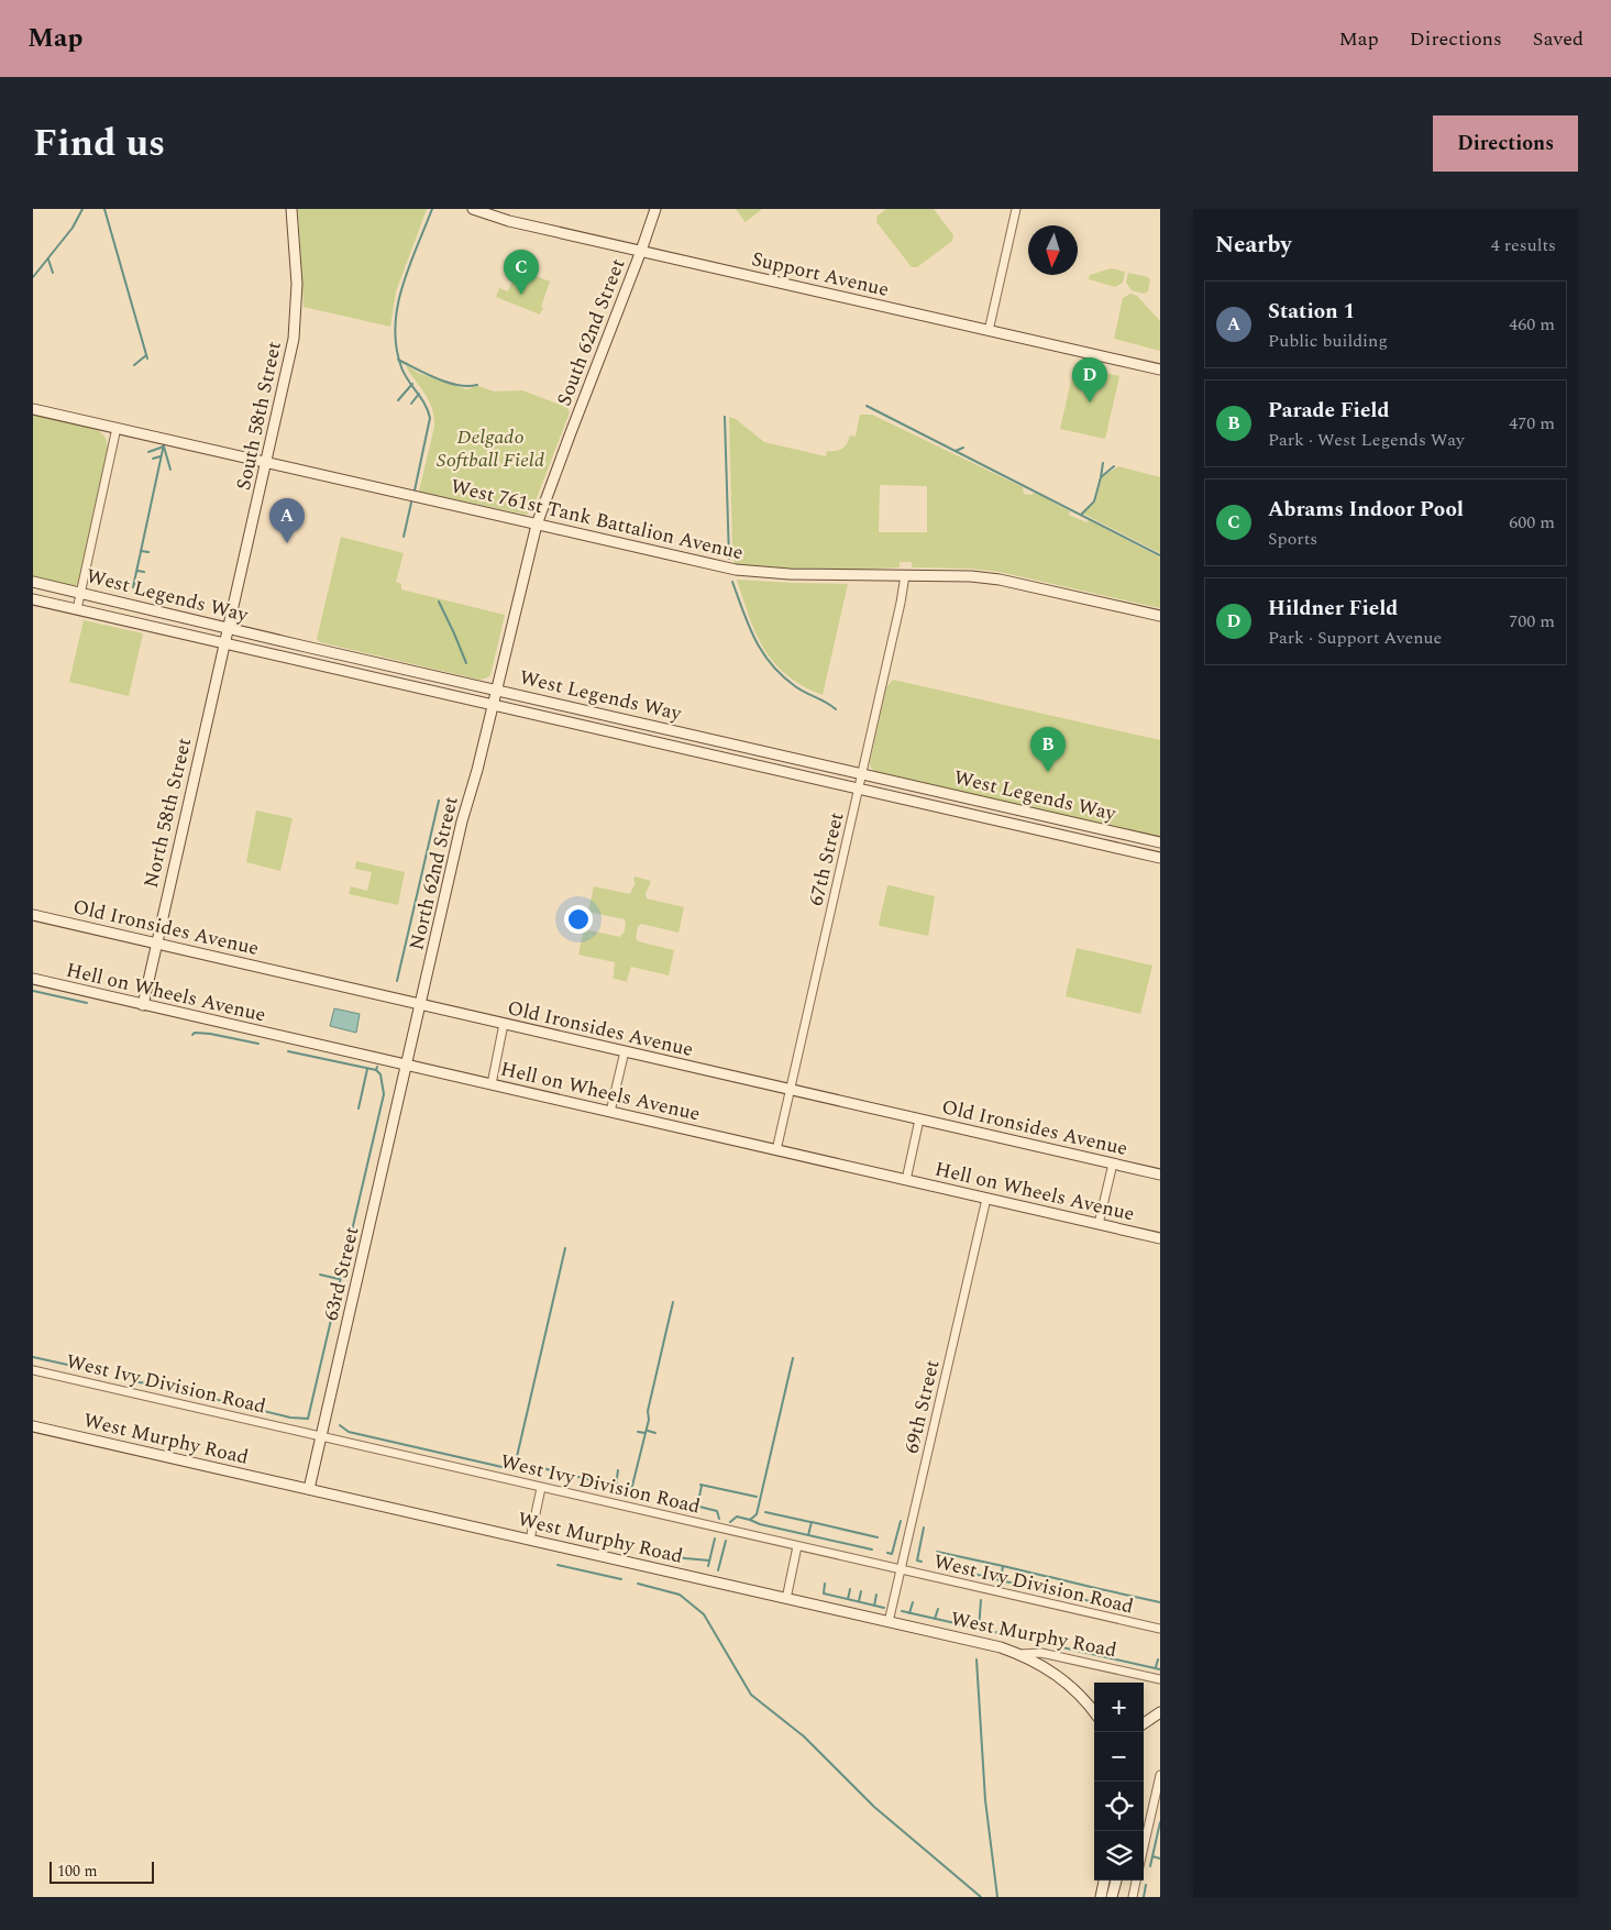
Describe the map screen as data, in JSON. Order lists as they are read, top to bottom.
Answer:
{
  "streets": {
    "street": [
      "Support Avenue",
      "South 62nd Street",
      "South 58th Street",
      "West 761st Tank Battalion Avenue",
      "West Legends Way",
      "North 58th Street",
      "67th Street",
      "North 62nd Street",
      "Old Ironsides Avenue",
      "Hell on Wheels Avenue",
      "63rd Street",
      "West Ivy Division Road",
      "69th Street",
      "West Murphy Road"
    ]
  },
  "crossings": [
    ["Support Avenue", "South 62nd Street"],
    ["South 62nd Street", "West 761st Tank Battalion Avenue"],
    ["South 62nd Street", "West Legends Way"],
    ["South 62nd Street", "North 62nd Street"],
    ["South 58th Street", "West 761st Tank Battalion Avenue"],
    ["South 58th Street", "West Legends Way"],
    ["South 58th Street", "North 58th Street"],
    ["West 761st Tank Battalion Avenue", "67th Street"],
    ["West Legends Way", "North 58th Street"],
    ["West Legends Way", "67th Street"],
    ["West Legends Way", "North 62nd Street"],
    ["North 58th Street", "Old Ironsides Avenue"],
    ["North 58th Street", "Hell on Wheels Avenue"],
    ["67th Street", "Old Ironsides Avenue"],
    ["67th Street", "Hell on Wheels Avenue"],
    ["North 62nd Street", "Old Ironsides Avenue"],
    ["North 62nd Street", "Hell on Wheels Avenue"],
    ["North 62nd Street", "63rd Street"],
    ["Hell on Wheels Avenue", "63rd Street"],
    ["Hell on Wheels Avenue", "69th Street"],
    ["63rd Street", "West Ivy Division Road"],
    ["63rd Street", "West Murphy Road"],
    ["West Ivy Division Road", "69th Street"],
    ["69th Street", "West Murphy Road"]
  ],
  "parks": ["Delgado Softball Field"],
  "scale_bar": "100 m",
  "north": "bottom",
  "page": {
    "header": "Map",
    "nav": ["Map", "Directions", "Saved"],
    "title": "Find us",
    "buttons": "Directions",
    "heading": ["Nearby", "4 results"],
    "pins": [
      "C",
      "D",
      "A",
      "B"
    ],
    "list": [
      {
        "mark": "A",
        "name": "Station 1",
        "note": "Public building",
        "value": "460 m"
      },
      {
        "mark": "B",
        "name": "Parade Field",
        "note": "Park · West Legends Way",
        "value": "470 m"
      },
      {
        "mark": "C",
        "name": "Abrams Indoor Pool",
        "note": "Sports",
        "value": "600 m"
      },
      {
        "mark": "D",
        "name": "Hildner Field",
        "note": "Park · Support Avenue",
        "value": "700 m"
      }
    ],
    "map_buttons": ["+", "−"],
    "scale": "100 m"
  }
}
